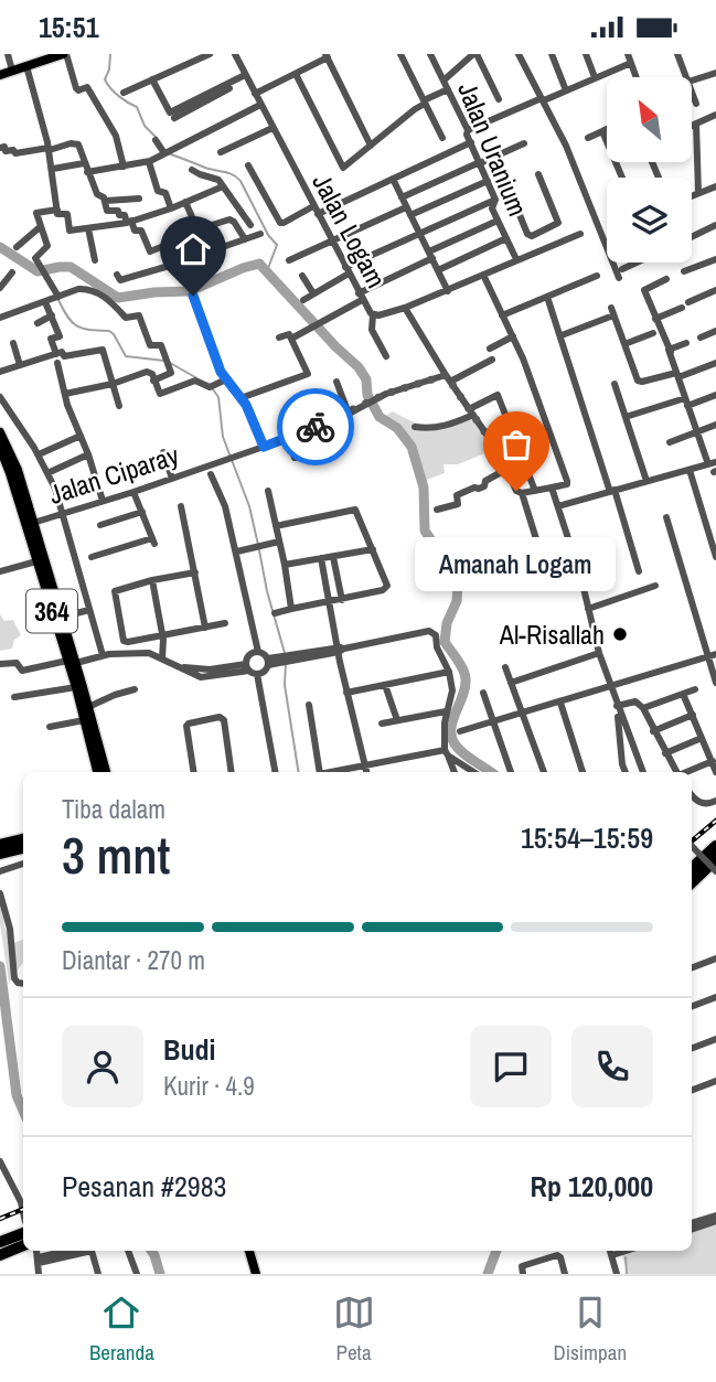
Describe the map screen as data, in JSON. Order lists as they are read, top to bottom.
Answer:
{
  "streets": {
    "main road": ["364"],
    "street": ["Jalan Uranium", "Jalan Logam", "Jalan Ciparay"]
  },
  "crossings": [
    ["Jalan Ciparay", "364"]
  ],
  "places": ["Amanah Logam", "Al-Risallah"],
  "north": "top left",
  "page": {
    "status": "15:51",
    "bubble": "Amanah Logam",
    "heading": ["3 mnt", "Tiba dalam", "15:54–15:59"],
    "panel": [
      "Budi",
      "Kurir · 4.9",
      "Pesanan #2983",
      "Rp 120,000"
    ],
    "bar": "Diantar · 270 m",
    "tabs": ["Beranda", "Peta", "Disimpan"]
  }
}
